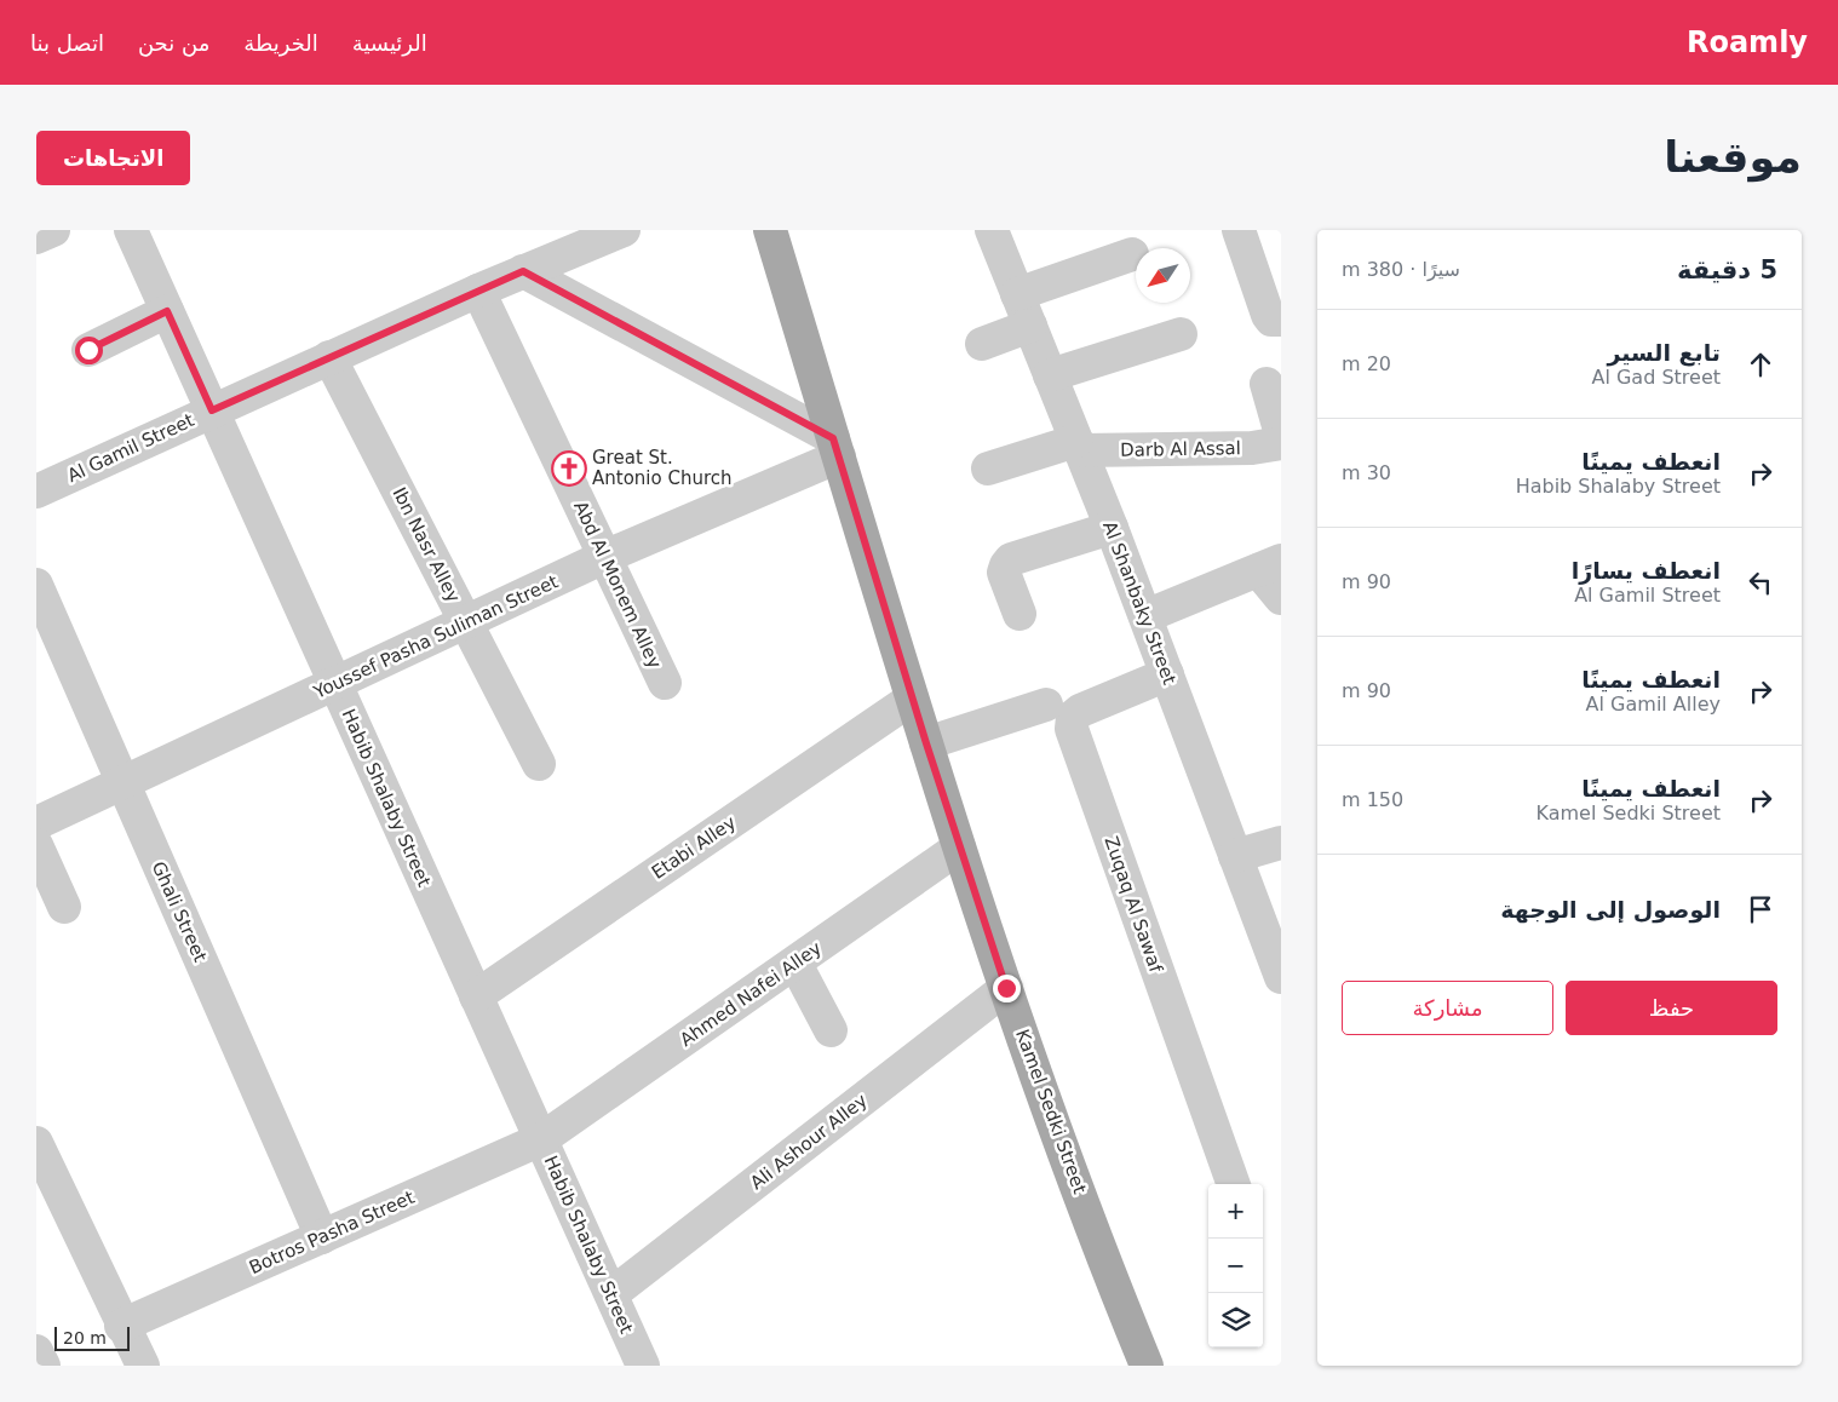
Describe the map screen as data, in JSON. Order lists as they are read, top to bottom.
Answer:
{
  "streets": {
    "main road": ["Kamel Sedki Street"],
    "street": [
      "Al Gamil Street",
      "Darb Al Assal",
      "Ibn Nasr Alley",
      "Abd Al Monem Alley",
      "Al Shanbaky Street",
      "Youssef Pasha Suliman Street",
      "Habib Shalaby Street",
      "Etabi Alley",
      "Zuqaq Al Sawaf",
      "Ghali Street",
      "Ahmed Nafei Alley",
      "Ali Ashour Alley",
      "Botros Pasha Street"
    ]
  },
  "crossings": [
    ["Al Gamil Street", "Ibn Nasr Alley"],
    ["Al Gamil Street", "Abd Al Monem Alley"],
    ["Al Gamil Street", "Habib Shalaby Street"],
    ["Darb Al Assal", "Al Shanbaky Street"],
    ["Ibn Nasr Alley", "Youssef Pasha Suliman Street"],
    ["Abd Al Monem Alley", "Youssef Pasha Suliman Street"],
    ["Al Shanbaky Street", "Zuqaq Al Sawaf"],
    ["Youssef Pasha Suliman Street", "Habib Shalaby Street"],
    ["Youssef Pasha Suliman Street", "Ghali Street"],
    ["Youssef Pasha Suliman Street", "Kamel Sedki Street"],
    ["Habib Shalaby Street", "Etabi Alley"],
    ["Habib Shalaby Street", "Ahmed Nafei Alley"],
    ["Habib Shalaby Street", "Ali Ashour Alley"],
    ["Habib Shalaby Street", "Botros Pasha Street"],
    ["Etabi Alley", "Kamel Sedki Street"],
    ["Ghali Street", "Botros Pasha Street"],
    ["Ahmed Nafei Alley", "Kamel Sedki Street"],
    ["Ahmed Nafei Alley", "Botros Pasha Street"],
    ["Kamel Sedki Street", "Ali Ashour Alley"]
  ],
  "places": {
    "church": ["Great St. Antonio Church"]
  },
  "scale_bar": "20 m",
  "north": "bottom left",
  "page": {
    "header": "Roamly",
    "nav": [
      "الرئيسية",
      "الخريطة",
      "من نحن",
      "اتصل بنا"
    ],
    "buttons": [
      "الاتجاهات",
      ["حفظ", "مشاركة"]
    ],
    "title": "موقعنا",
    "heading": ["5 دقيقة", "سيرًا · 380 m"],
    "list": [
      ["تابع السير", "Al Gad Street", "20 m"],
      ["انعطف يمينًا", "Habib Shalaby Street", "30 m"],
      ["انعطف يسارًا", "Al Gamil Street", "90 m"],
      ["انعطف يمينًا", "Al Gamil Alley", "90 m"],
      ["انعطف يمينًا", "Kamel Sedki Street", "150 m"],
      "الوصول إلى الوجهة"
    ],
    "map_buttons": ["+", "−"],
    "scale": "20 m"
  }
}
